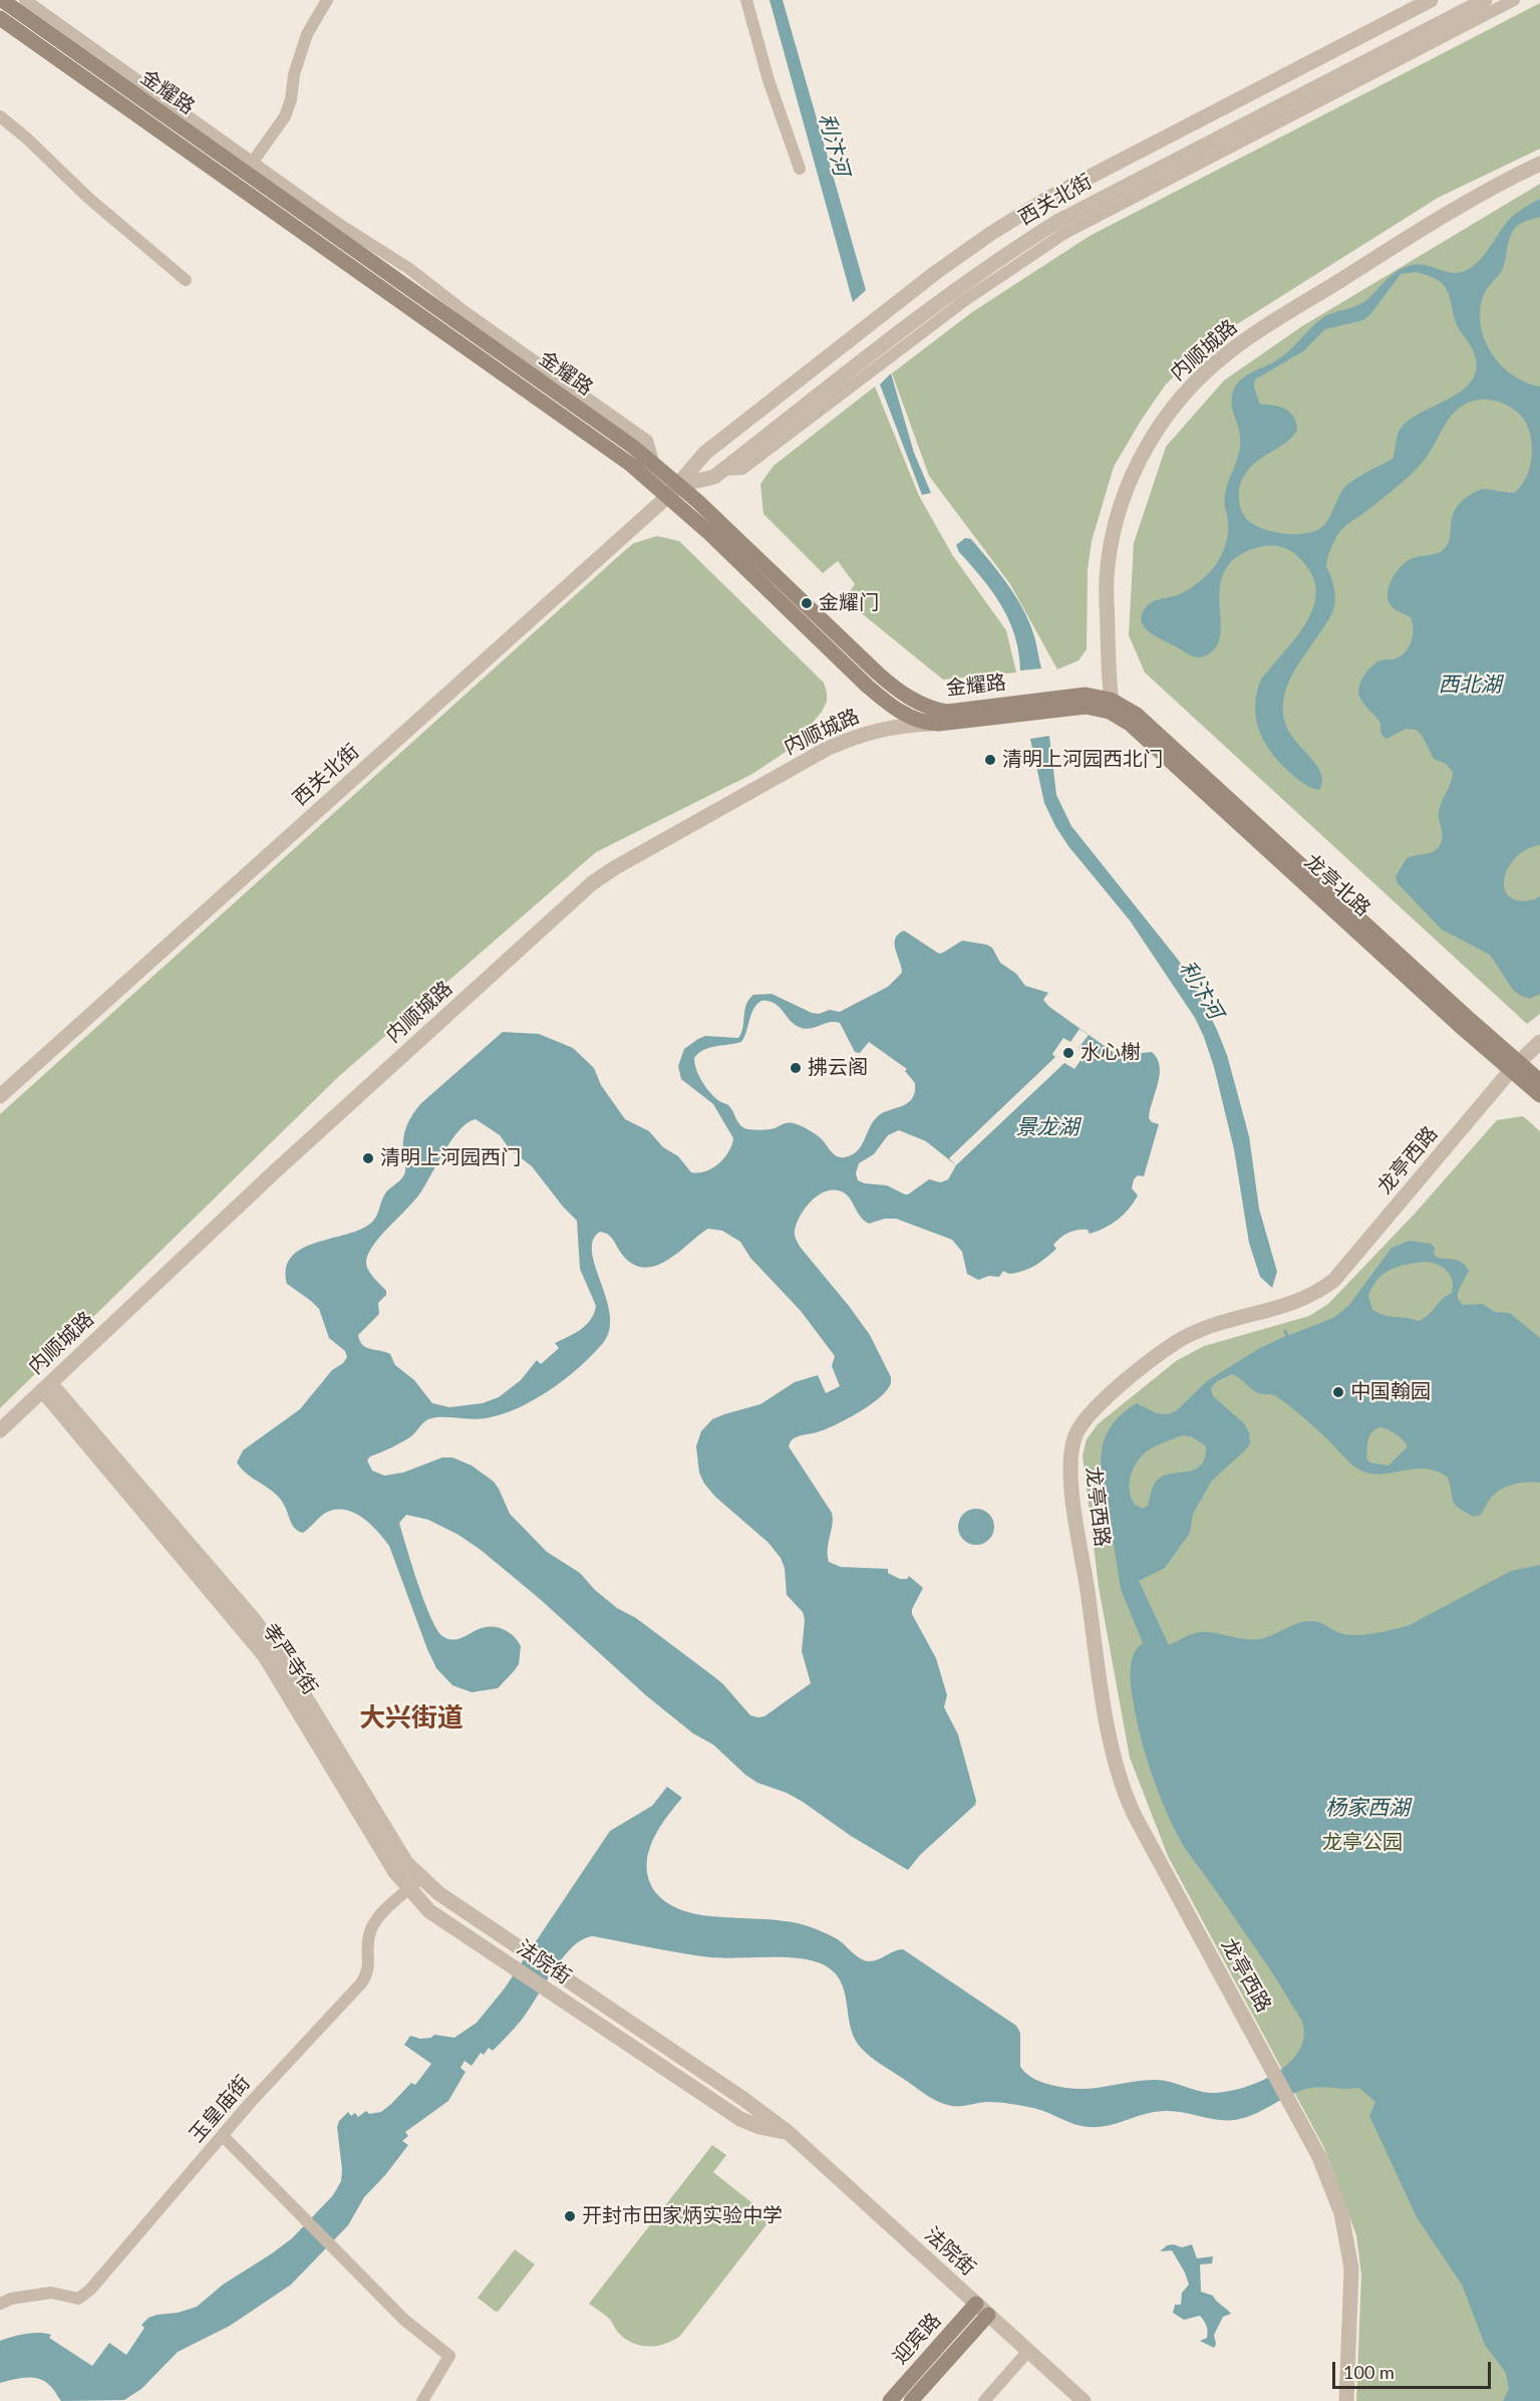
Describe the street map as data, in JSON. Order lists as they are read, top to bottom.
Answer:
{
  "streets": {
    "main road": ["金耀路", "龙亭北路", "迎宾路"],
    "street": [
      "西关北街",
      "内顺城路",
      "龙亭西路",
      "孝严寺街",
      "法院街",
      "玉皇庙街"
    ]
  },
  "crossings": [
    ["金耀路", "西关北街"],
    ["金耀路", "内顺城路"],
    ["金耀路", "龙亭北路"],
    ["内顺城路", "龙亭北路"],
    ["内顺城路", "孝严寺街"],
    ["龙亭北路", "龙亭西路"],
    ["孝严寺街", "法院街"],
    ["孝严寺街", "玉皇庙街"],
    ["法院街", "迎宾路"]
  ],
  "districts": ["大兴街道"],
  "water": [
    "利汴河",
    "西北湖",
    "景龙湖",
    "杨家西湖"
  ],
  "parks": ["龙亭公园"],
  "places": [
    "金耀门",
    "清明上河园西北门",
    "水心榭",
    "拂云阁",
    "清明上河园西门",
    "中国翰园",
    "开封市田家炳实验中学"
  ],
  "scale_bar": "100 m"
}
